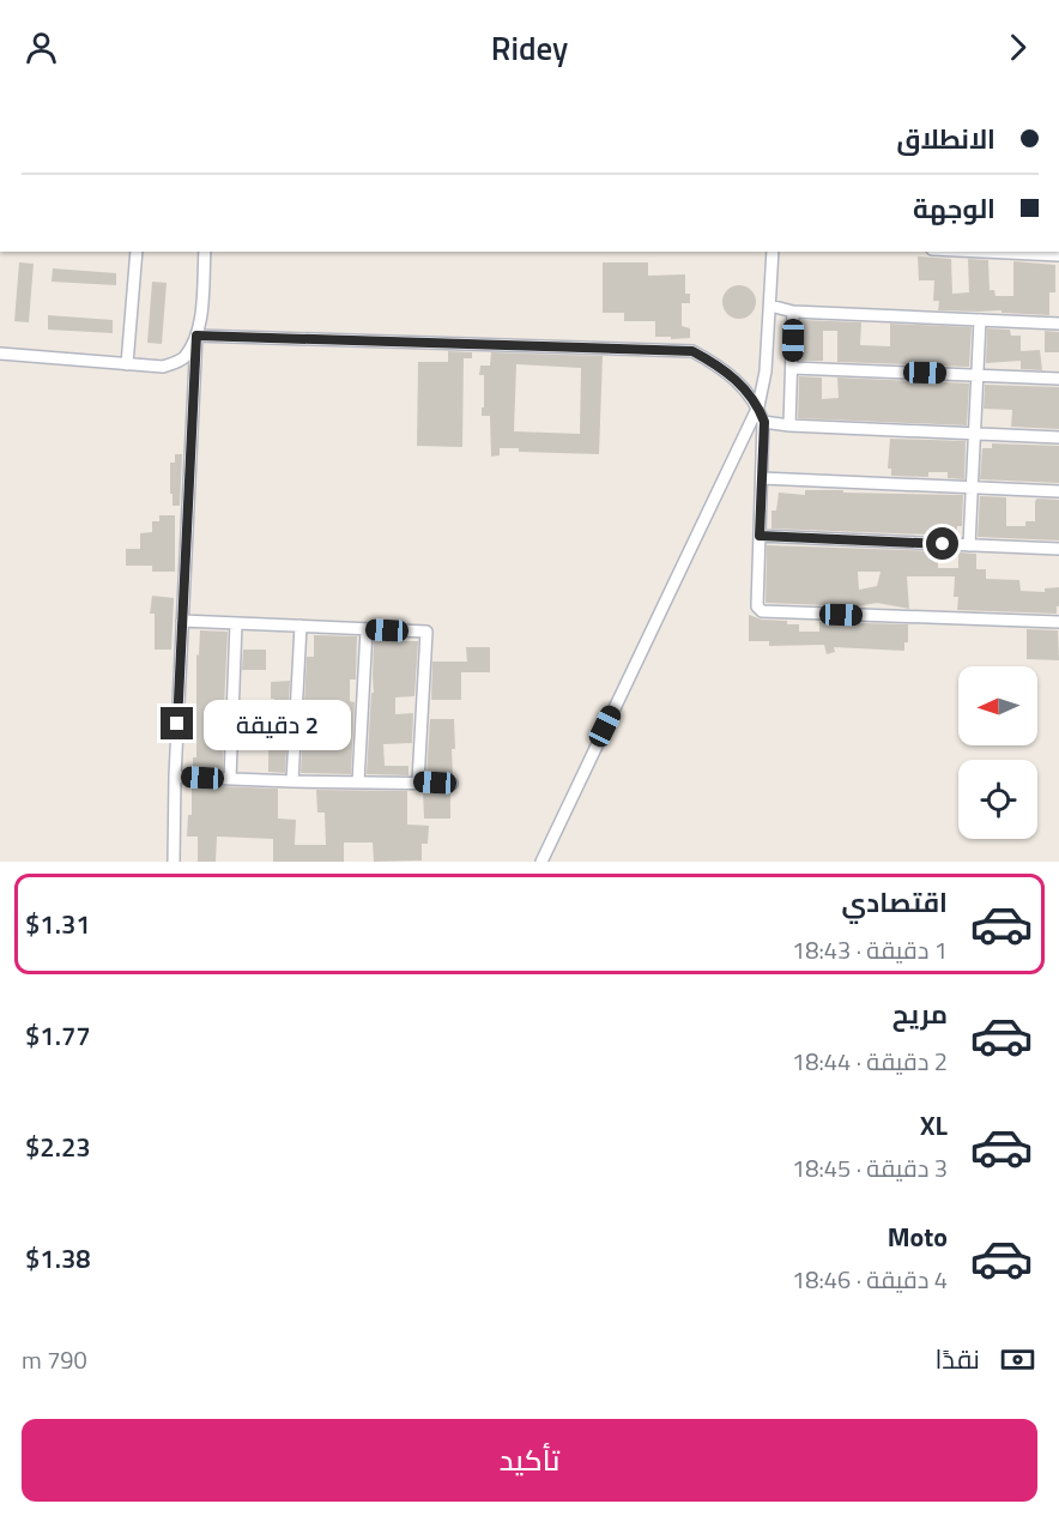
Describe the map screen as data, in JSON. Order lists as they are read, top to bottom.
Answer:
{
  "north": "left",
  "page": {
    "header": "Ridey",
    "banner": ["الانطلاق", "الوجهة"],
    "bubble": "2 دقيقة",
    "list": [
      {
        "name": "اقتصادي",
        "note": "1 دقيقة · 18:43",
        "value": "$1.31"
      },
      {
        "name": "مريح",
        "note": "2 دقيقة · 18:44",
        "value": "$1.77"
      },
      {
        "name": "XL",
        "note": "3 دقيقة · 18:45",
        "value": "$2.23"
      },
      {
        "name": "Moto",
        "note": "4 دقيقة · 18:46",
        "value": "$1.38"
      }
    ],
    "pay": ["نقدًا", "790 m"],
    "buttons": "تأكيد"
  }
}
